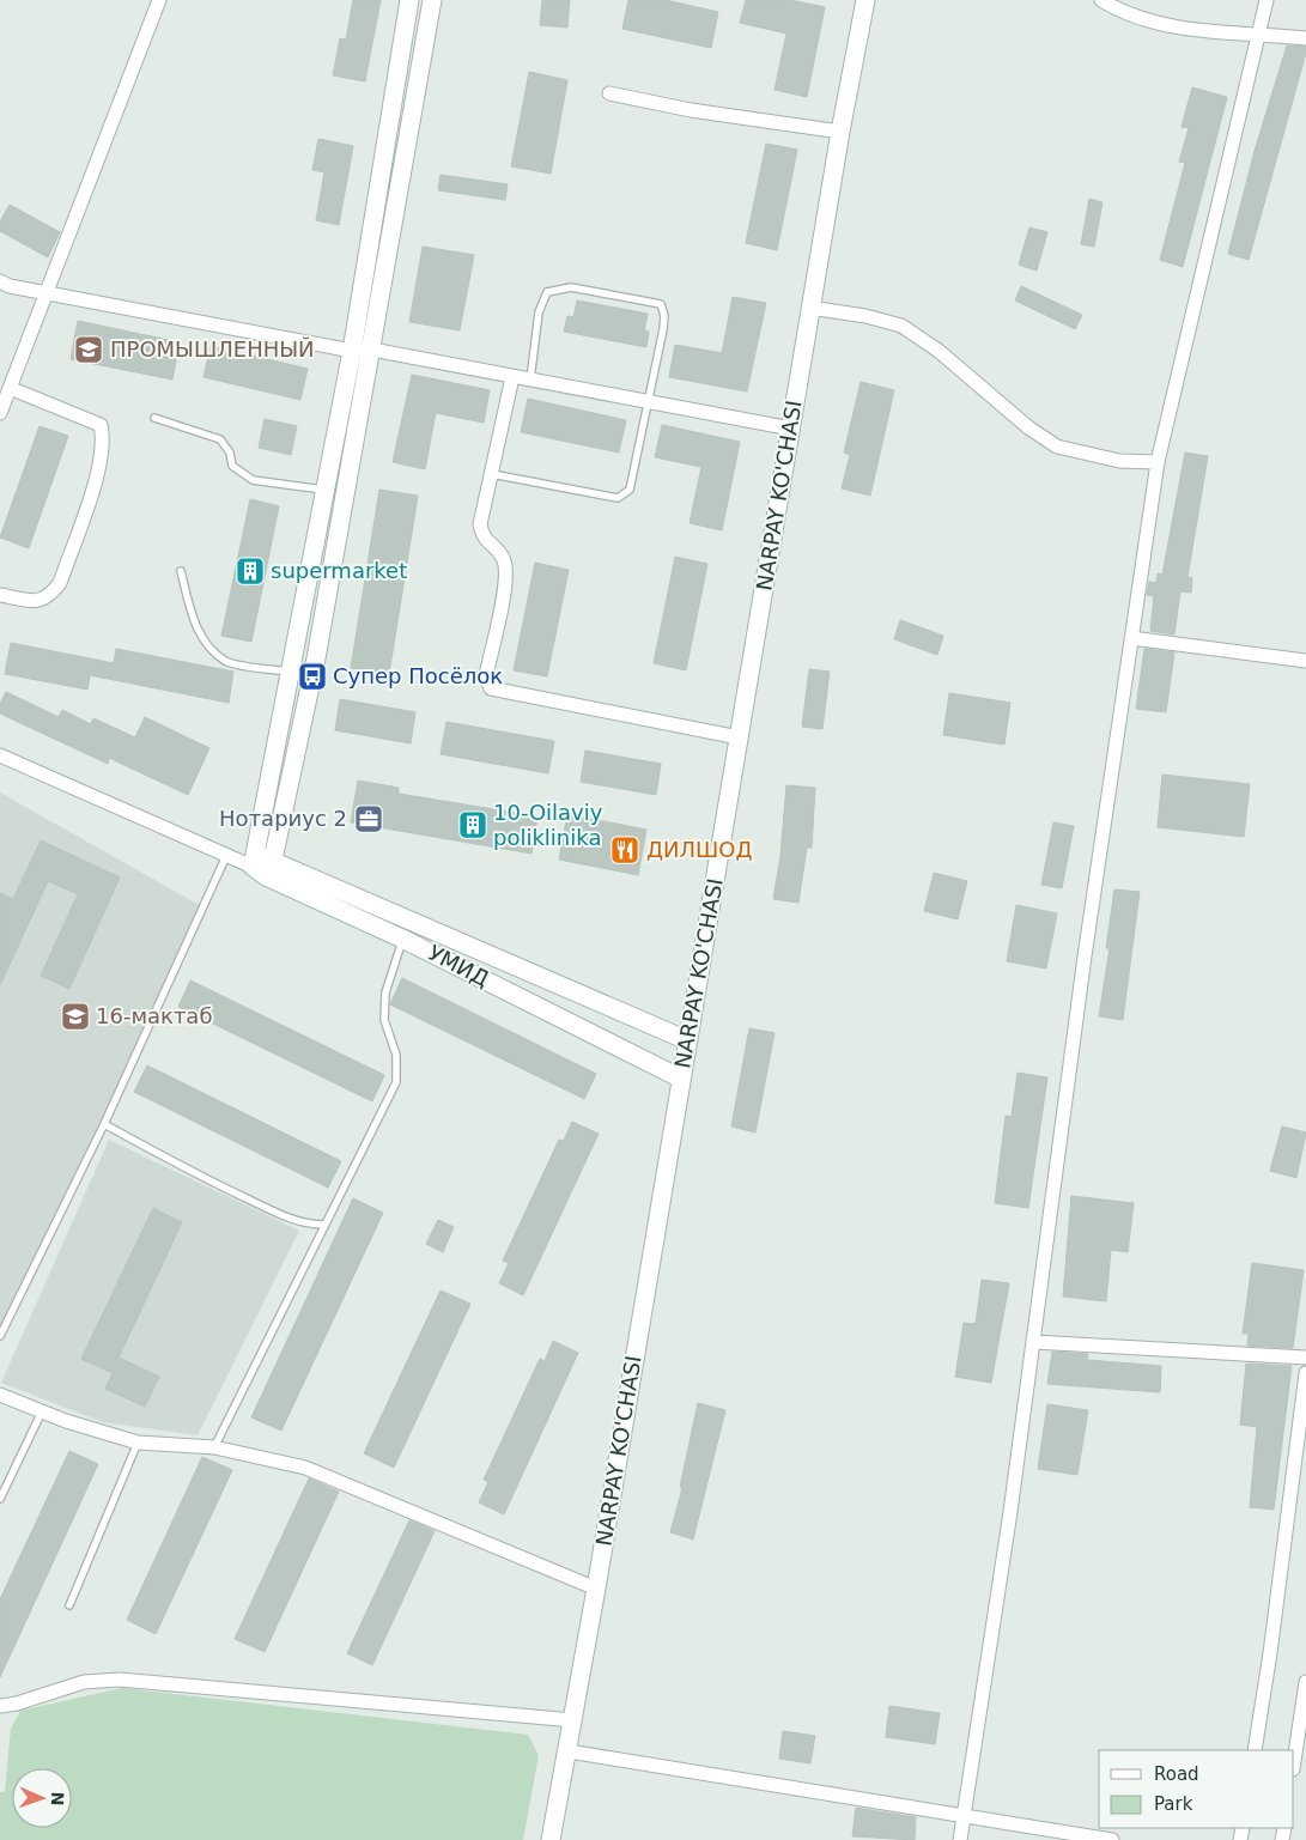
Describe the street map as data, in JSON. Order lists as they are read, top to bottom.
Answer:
{
  "streets": {
    "street": ["NARPAY KO'CHASI", "УМИД"]
  },
  "crossings": [
    ["NARPAY KO'CHASI", "УМИД"]
  ],
  "places": {
    "school or university": ["ПРОМЫШЛЕННЫЙ", "16-мактаб"],
    "building": ["supermarket", "10-Oilaviy poliklinika"],
    "bus stop": ["Супер Посёлок"],
    "office": ["Нотариус 2"],
    "restaurant": ["ДИЛШОД"]
  },
  "legend": ["Road", "Park"],
  "north": "right"
}
